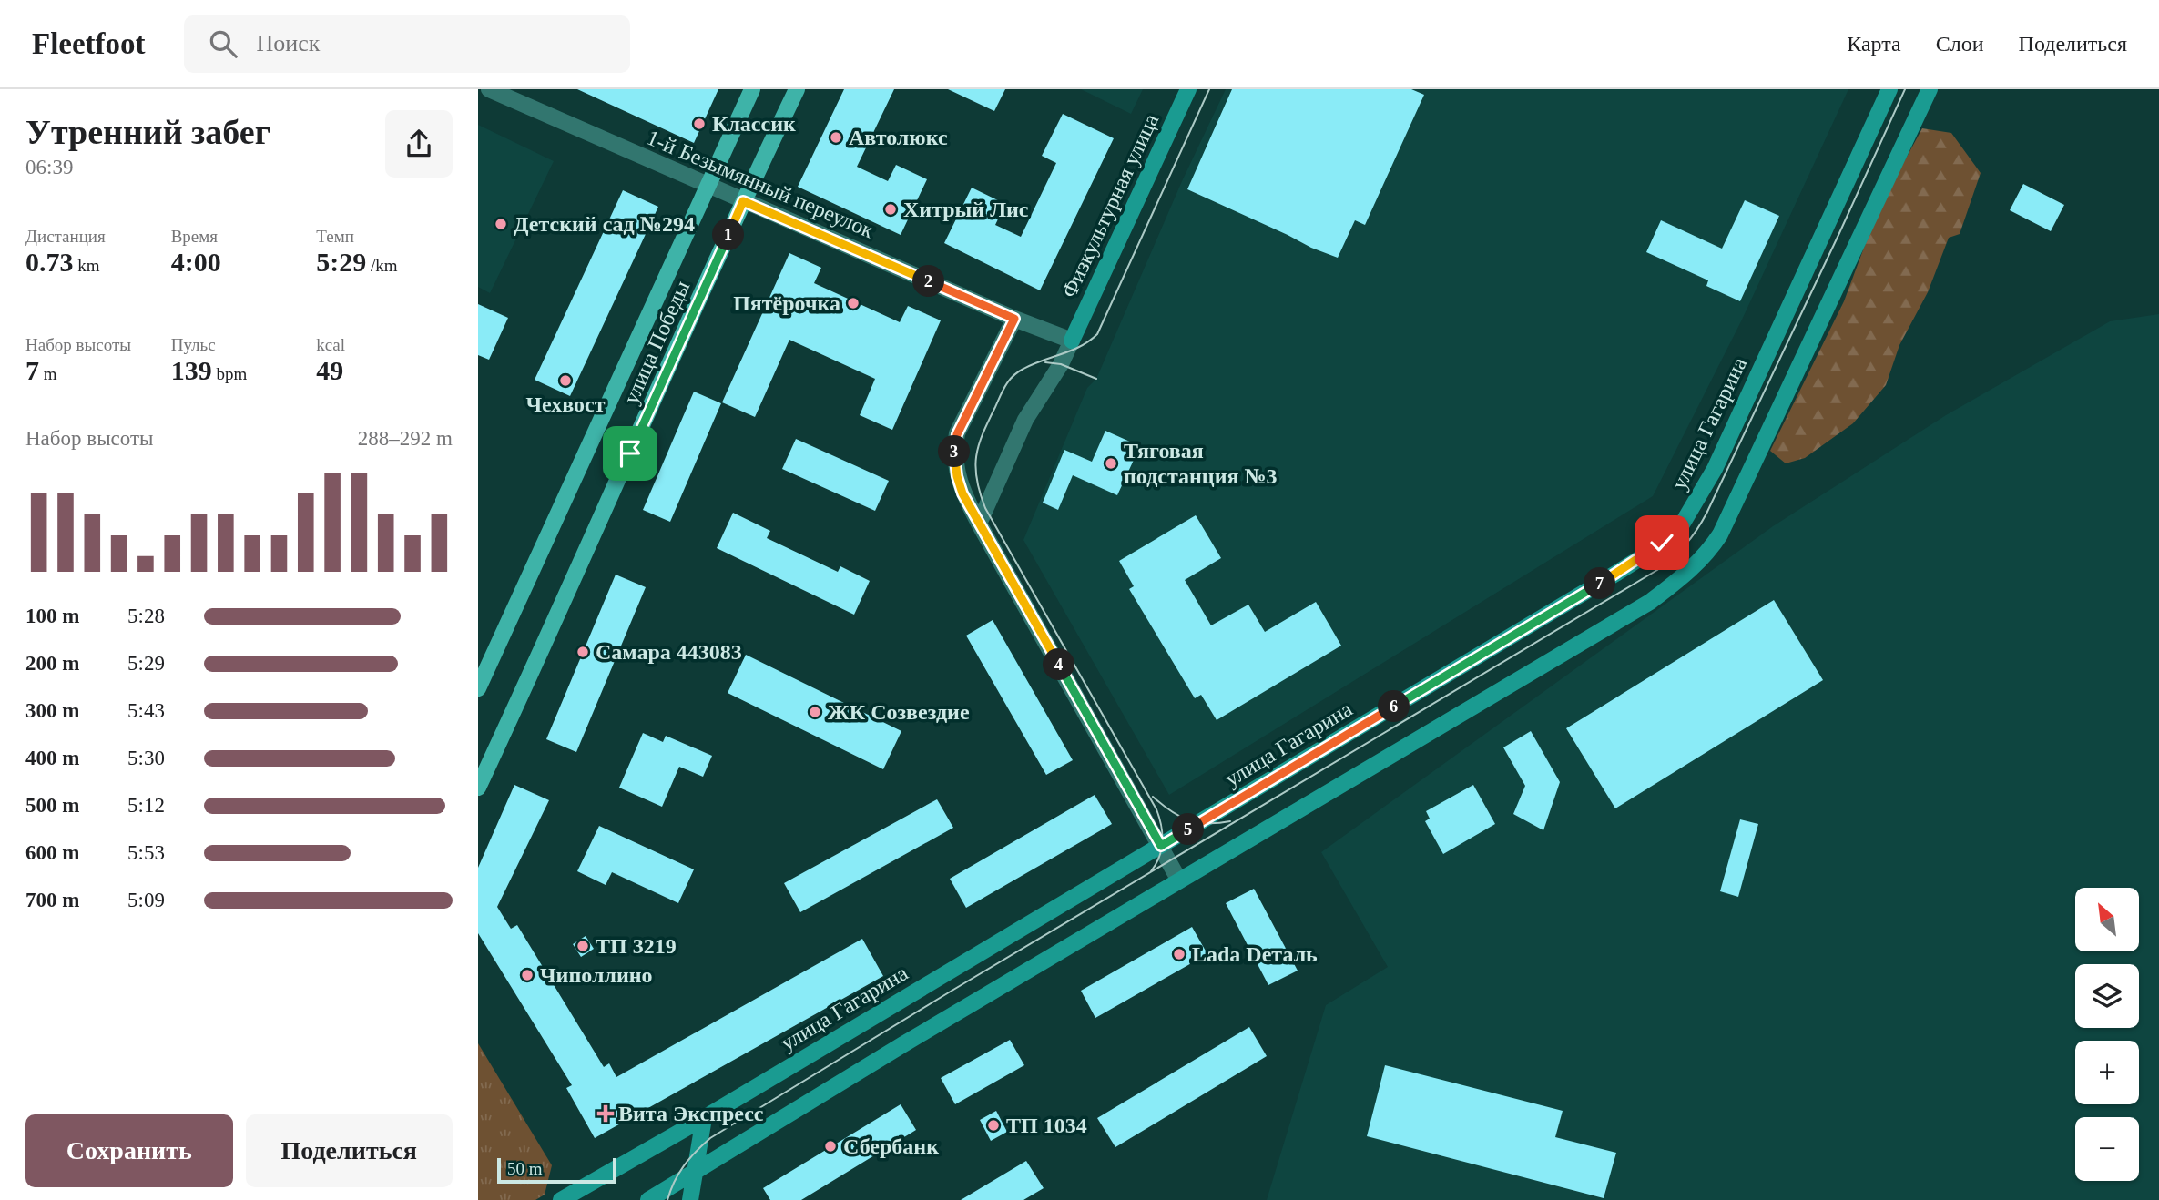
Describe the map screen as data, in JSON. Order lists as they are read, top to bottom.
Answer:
{
  "streets": {
    "main road": ["Физкультурная улица", "улица Победы", "улица Гагарина"],
    "street": ["1-й Безымянный переулок"]
  },
  "crossings": [
    ["1-й Безымянный переулок", "Физкультурная улица"],
    ["1-й Безымянный переулок", "улица Победы"]
  ],
  "places": {
    "other": [
      "Классик",
      "Автолюкс",
      "Хитрый Лис",
      "Детский сад №294",
      "Пятёрочка",
      "Чехвост",
      "Тяговая подстанция №3",
      "Самара 443083",
      "ЖК Созвездие",
      "ТП 3219",
      "Lada Dеталь",
      "Чиполлино",
      "ТП 1034",
      "Сбербанк"
    ],
    "health": ["Вита Экспресс"]
  },
  "scale_bar": "50 m",
  "north": "top left",
  "page": {
    "header": "Fleetfoot",
    "search": "Поиск",
    "nav": ["Карта", "Слои", "Поделиться"],
    "heading": ["Утренний забег", "06:39"],
    "stats": [
      ["Дистанция", "0.73 km"],
      ["Время", "4:00"],
      ["Темп", "5:29 /km"],
      ["Набор высоты", "7 m"],
      ["Пульс", "139 bpm"],
      ["kcal", "49"]
    ],
    "pins": [
      "1",
      "2",
      "3",
      "7",
      "4",
      "6",
      "5"
    ],
    "chart": ["Набор высоты", "288–292 m"],
    "list": [
      {
        "name": "100 m",
        "note": "5:28"
      },
      {
        "name": "200 m",
        "note": "5:29"
      },
      {
        "name": "300 m",
        "note": "5:43"
      },
      {
        "name": "400 m",
        "note": "5:30"
      },
      {
        "name": "500 m",
        "note": "5:12"
      },
      {
        "name": "600 m",
        "note": "5:53"
      },
      {
        "name": "700 m",
        "note": "5:09"
      }
    ],
    "map_buttons": ["+", "−"],
    "buttons": ["Сохранить", "Поделиться"],
    "scale": "50 m"
  }
}
